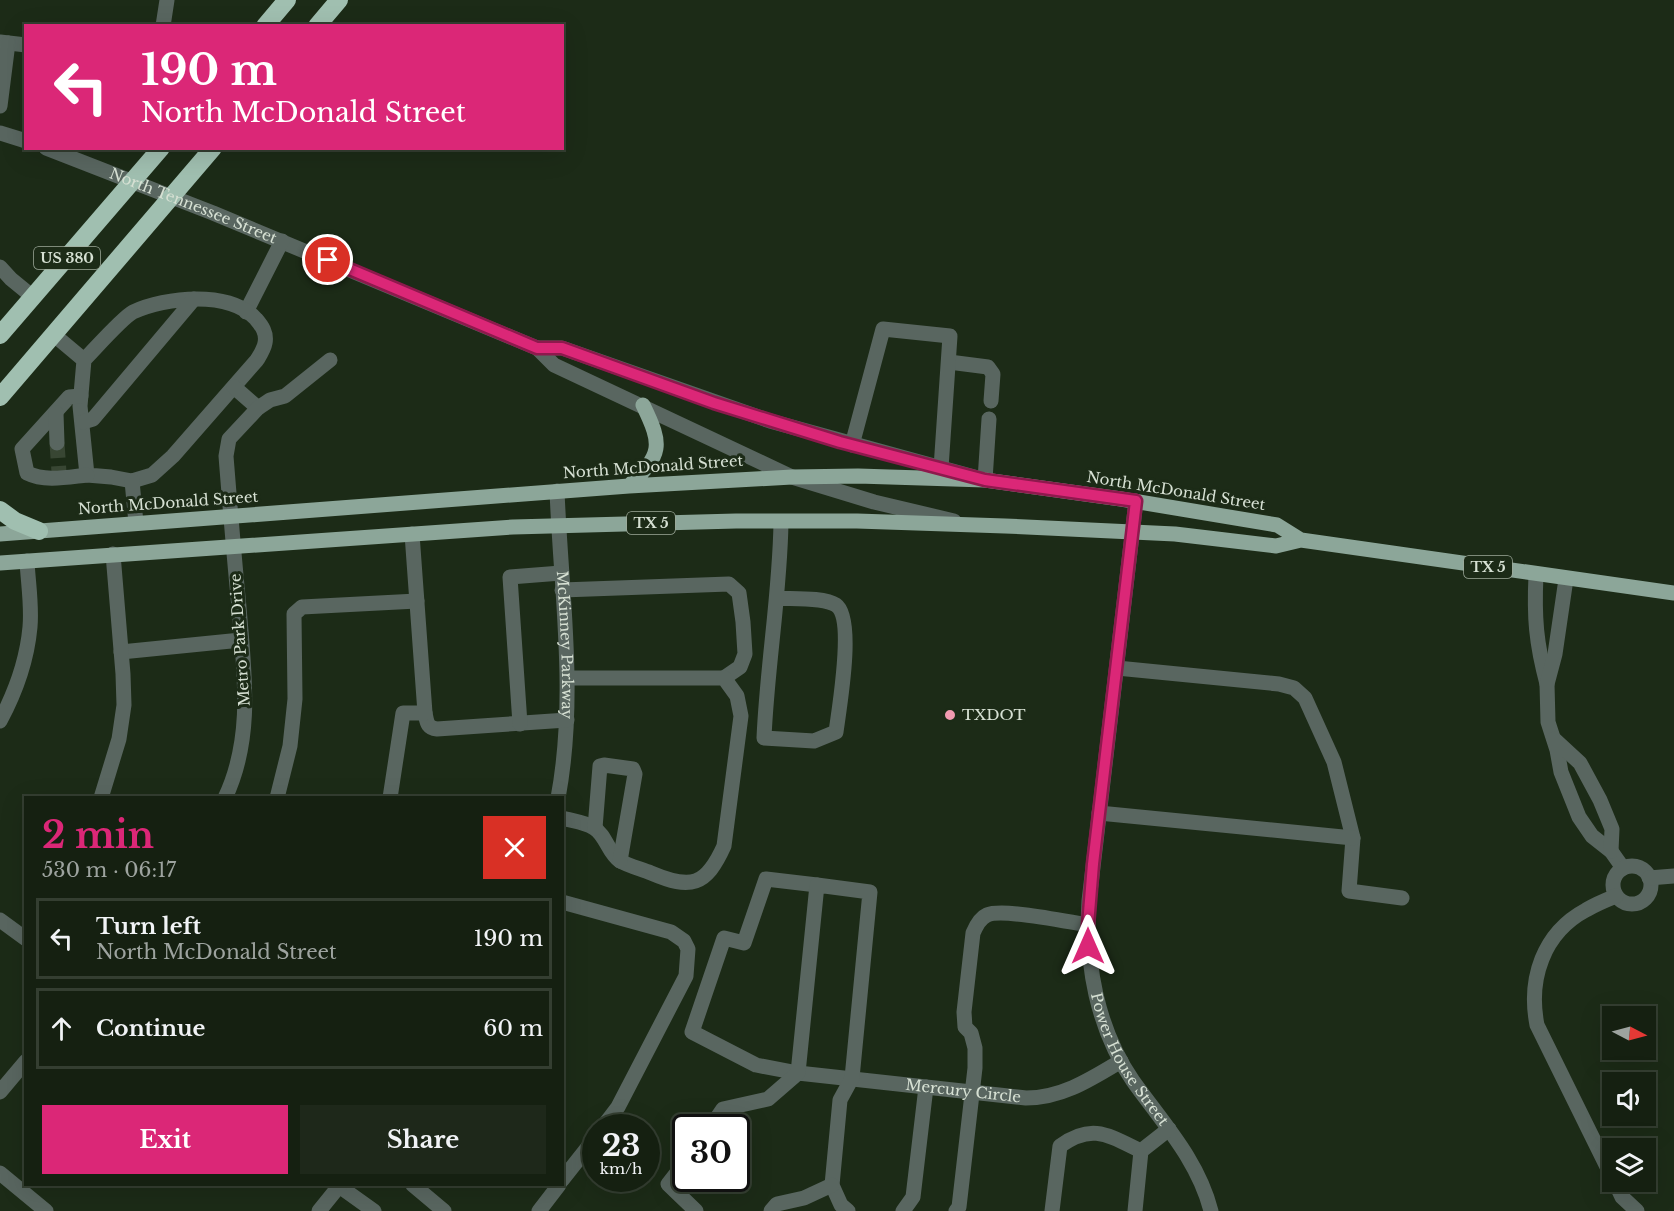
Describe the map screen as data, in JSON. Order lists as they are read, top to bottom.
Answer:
{
  "streets": {
    "highway": ["US 380"],
    "main road": ["North McDonald Street", "TX 5"],
    "street": [
      "North Tennessee Street",
      "Metro Park Drive",
      "McKinney Parkway",
      "Power House Street",
      "Mercury Circle"
    ]
  },
  "crossings": [
    ["North Tennessee Street", "US 380"],
    ["North McDonald Street", "Metro Park Drive"],
    ["North McDonald Street", "McKinney Parkway"],
    ["North McDonald Street", "Power House Street"],
    ["Power House Street", "Mercury Circle"]
  ],
  "places": ["TXDOT"],
  "north": "right",
  "page": {
    "turn": ["190 m", "North McDonald Street"],
    "heading": ["2 min", "530 m · 06:17"],
    "list": [
      {
        "name": "Turn left",
        "note": "North McDonald Street",
        "value": "190 m"
      },
      {
        "name": "Continue",
        "value": "60 m"
      }
    ],
    "buttons": ["Exit", "Share"],
    "speed": "23 km/h",
    "limit": "30"
  }
}
